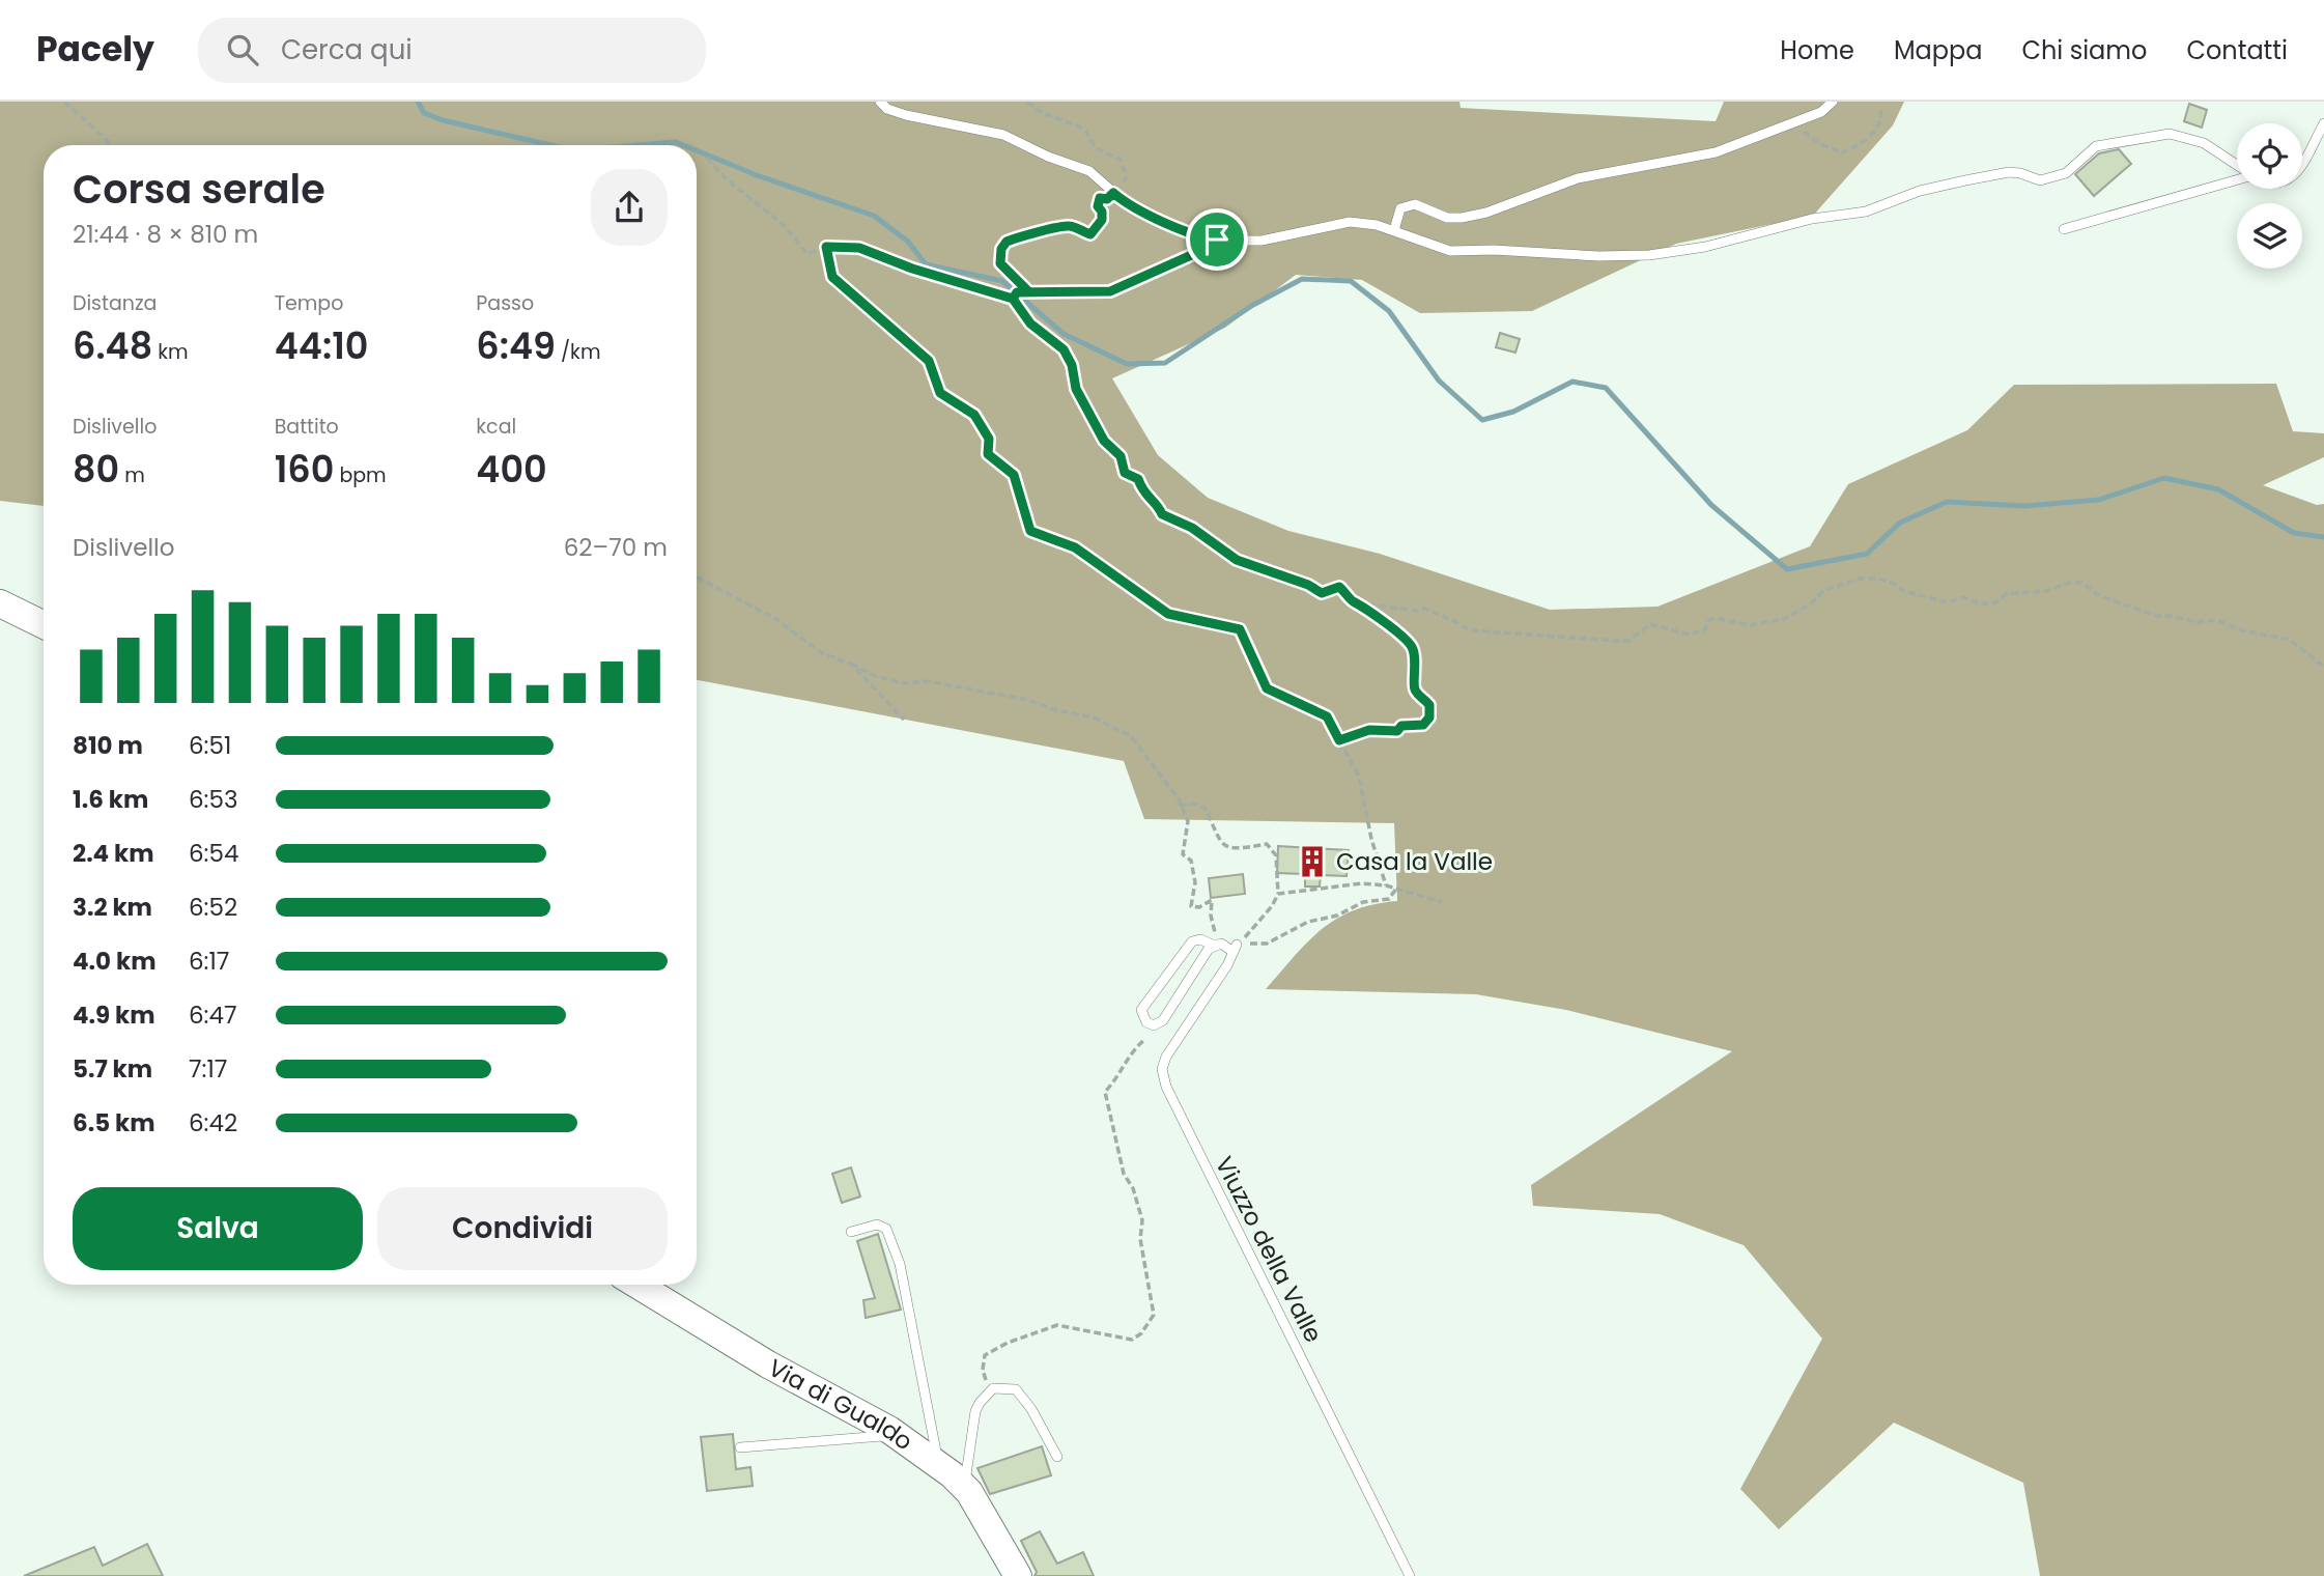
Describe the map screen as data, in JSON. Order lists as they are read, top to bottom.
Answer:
{
  "streets": {
    "street": ["Via di Gualdo"],
    "lane": ["Viuzzo della Valle"]
  },
  "places": {
    "building": ["Casa la Valle"]
  },
  "page": {
    "header": "Pacely",
    "search": "Cerca qui",
    "nav": [
      "Home",
      "Mappa",
      "Chi siamo",
      "Contatti"
    ],
    "heading": ["Corsa serale", "21:44 · 8 × 810 m"],
    "stats": [
      ["Distanza", "6.48 km"],
      ["Tempo", "44:10"],
      ["Passo", "6:49 /km"],
      ["Dislivello", "80 m"],
      ["Battito", "160 bpm"],
      ["kcal", "400"]
    ],
    "chart": ["Dislivello", "62–70 m"],
    "list": [
      {
        "name": "810 m",
        "note": "6:51"
      },
      {
        "name": "1.6 km",
        "note": "6:53"
      },
      {
        "name": "2.4 km",
        "note": "6:54"
      },
      {
        "name": "3.2 km",
        "note": "6:52"
      },
      {
        "name": "4.0 km",
        "note": "6:17"
      },
      {
        "name": "4.9 km",
        "note": "6:47"
      },
      {
        "name": "5.7 km",
        "note": "7:17"
      },
      {
        "name": "6.5 km",
        "note": "6:42"
      }
    ],
    "buttons": ["Salva", "Condividi"]
  }
}
